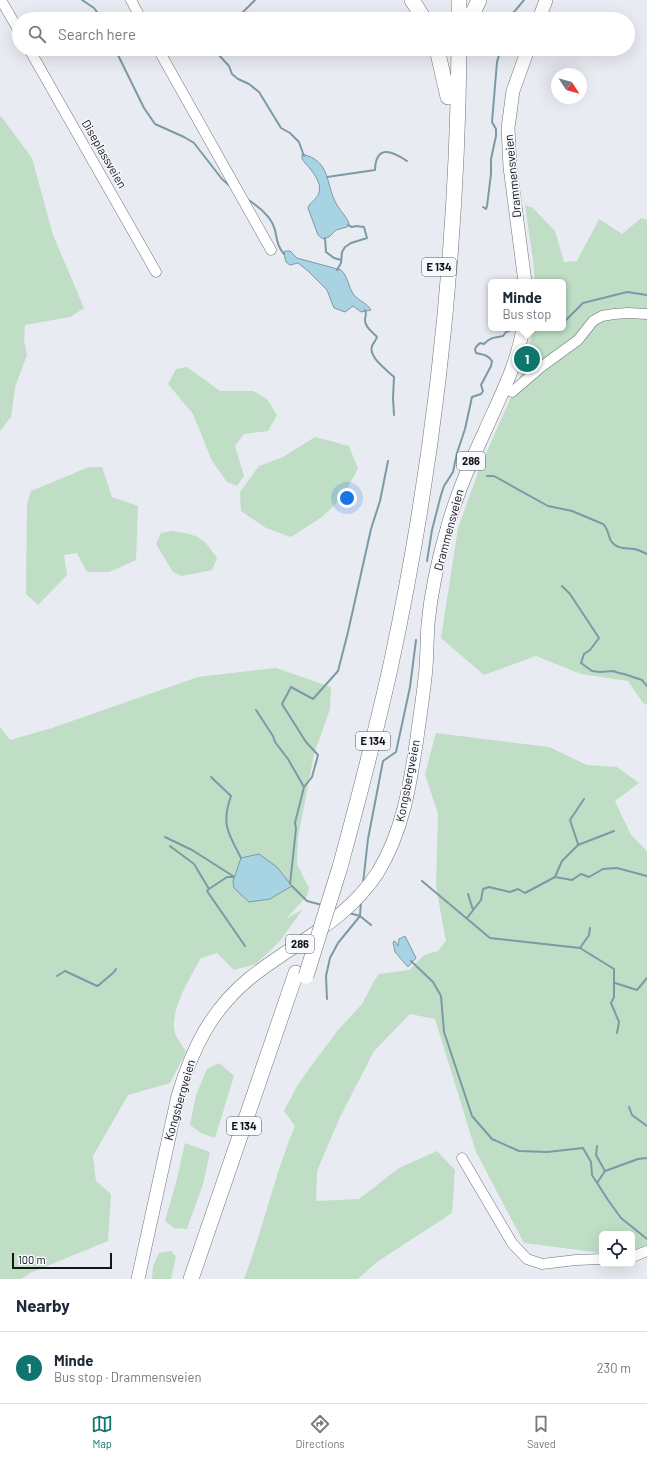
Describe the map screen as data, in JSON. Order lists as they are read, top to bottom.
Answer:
{
  "streets": {
    "highway": ["E 134"],
    "main road": ["Drammensveien", "286", "Kongsbergveien"],
    "street": ["Diseplassveien"]
  },
  "crossings": [
    ["Drammensveien", "Kongsbergveien"]
  ],
  "scale_bar": "100 m",
  "north": "bottom right",
  "page": {
    "search": "Search here",
    "popup": ["Minde", "Bus stop"],
    "pins": "1",
    "scale": "100 m",
    "heading": "Nearby",
    "list": [
      {
        "mark": "1",
        "name": "Minde",
        "note": "Bus stop · Drammensveien",
        "value": "230 m"
      }
    ],
    "nav": ["Map", "Directions", "Saved"]
  }
}
